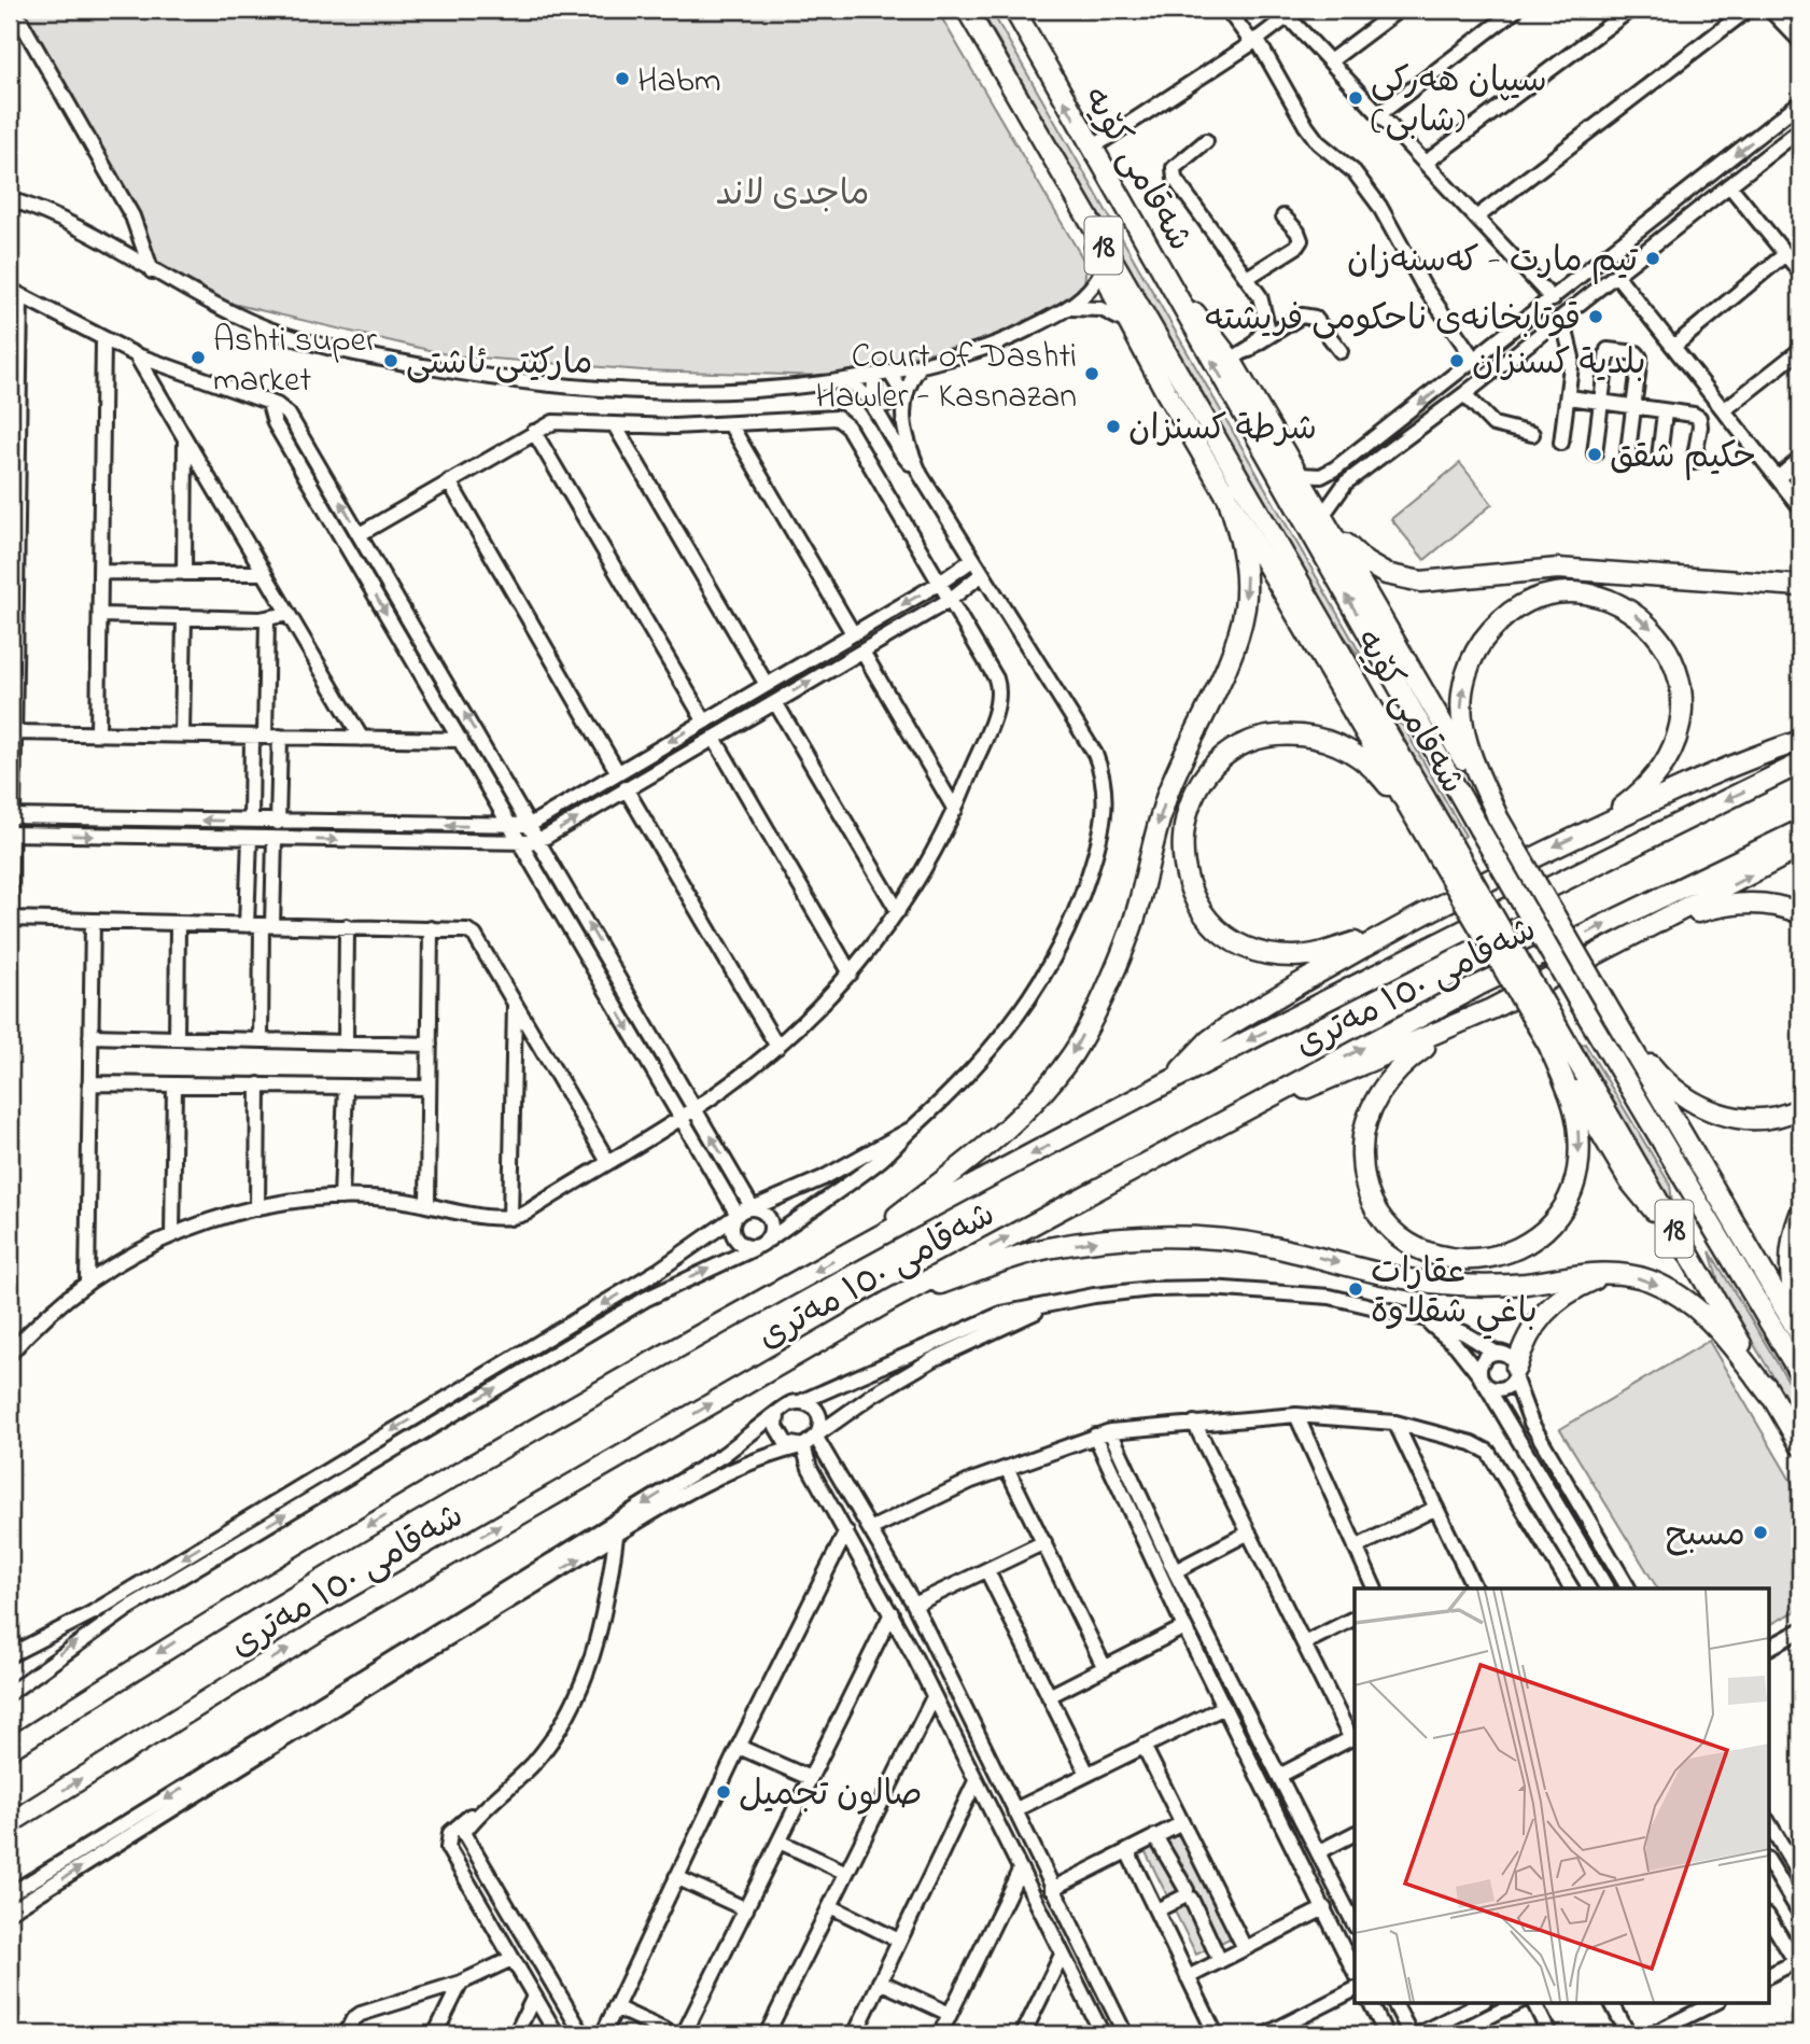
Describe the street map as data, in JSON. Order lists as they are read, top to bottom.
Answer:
{
  "streets": {
    "highway": ["شەقامی کۆیە", "18", "شەقامی ١٥٠ مەتری"]
  },
  "parks": ["ماجدی لاند"],
  "places": [
    "Habm",
    "سیپان هەرکی (شابی)",
    "تیم مارت - کەسنەزان",
    "قوتابخانەی ناحکومی فریشتە",
    "Ashti super market",
    "مارکێتی ئاشتی",
    "بلدية كسنزان",
    "Court of Dashti Hawler - Kasnazan",
    "شرطة كسنزان",
    "حكيم شقق",
    "عقارات باغي شقلاوة",
    "مسبح",
    "صالون تجميل"
  ]
}
